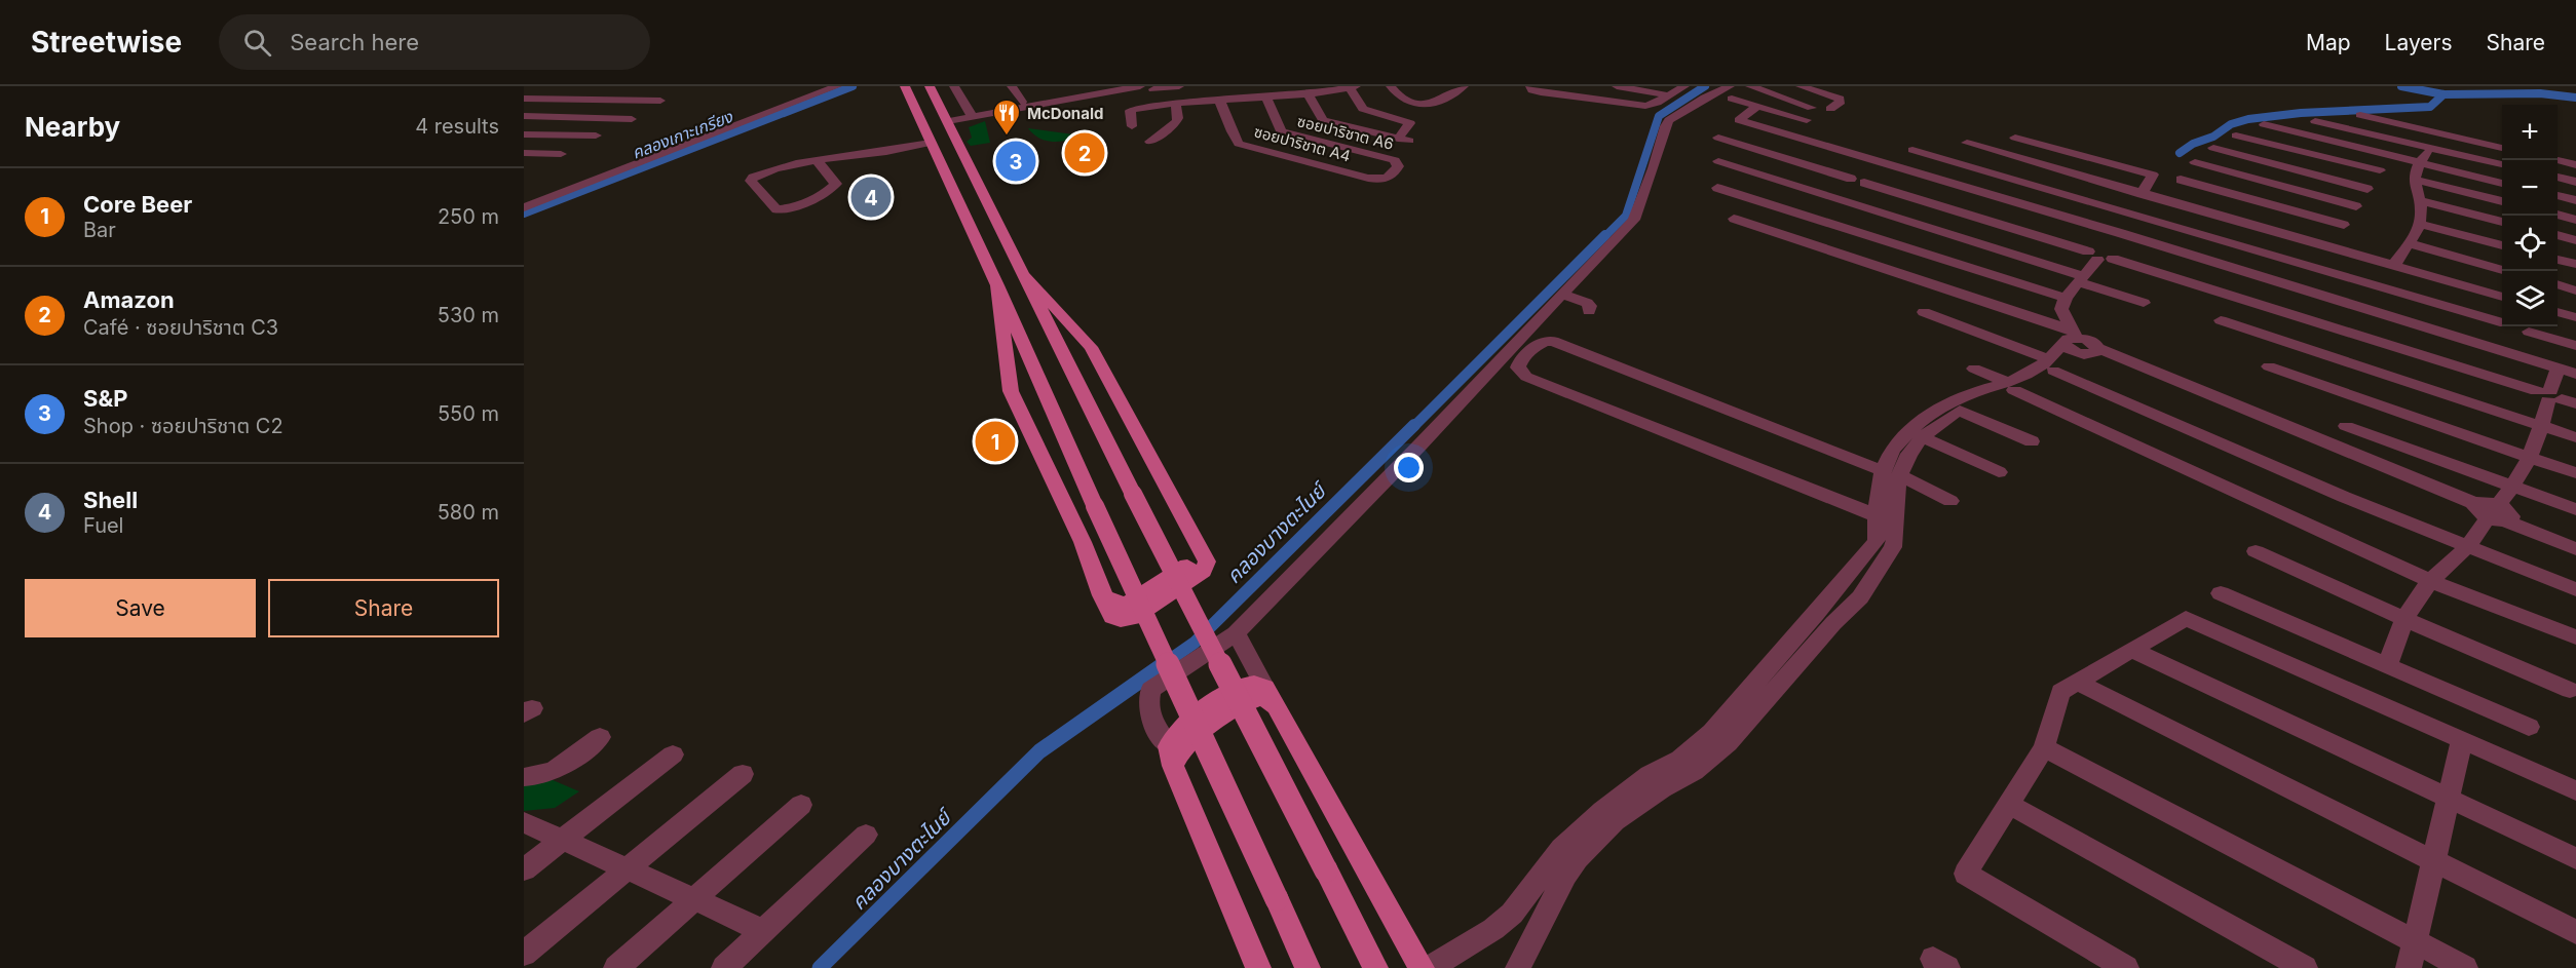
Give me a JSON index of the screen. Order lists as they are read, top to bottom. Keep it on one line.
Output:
{"streets":{"street":["ซอยปาริชาต A6","ซอยปาริชาต A4"]},"crossings":[["ซอยปาริชาต A6","ซอยปาริชาต A4"]],"water":["คลองเกาะเกรียง","คลองบางตะไนย์"],"places":{"restaurant":["McDonald"]},"page":{"header":"Streetwise","search":"Search here","nav":["Map","Layers","Share"],"heading":["Nearby","4 results"],"map_buttons":["+","−"],"pins":["2","3","4","1"],"list":[{"mark":"1","name":"Core Beer","note":"Bar","value":"250 m"},{"mark":"2","name":"Amazon","note":"Café · ซอยปาริชาต C3","value":"530 m"},{"mark":"3","name":"S&P","note":"Shop · ซอยปาริชาต C2","value":"550 m"},{"mark":"4","name":"Shell","note":"Fuel","value":"580 m"}],"buttons":["Save","Share"]}}
